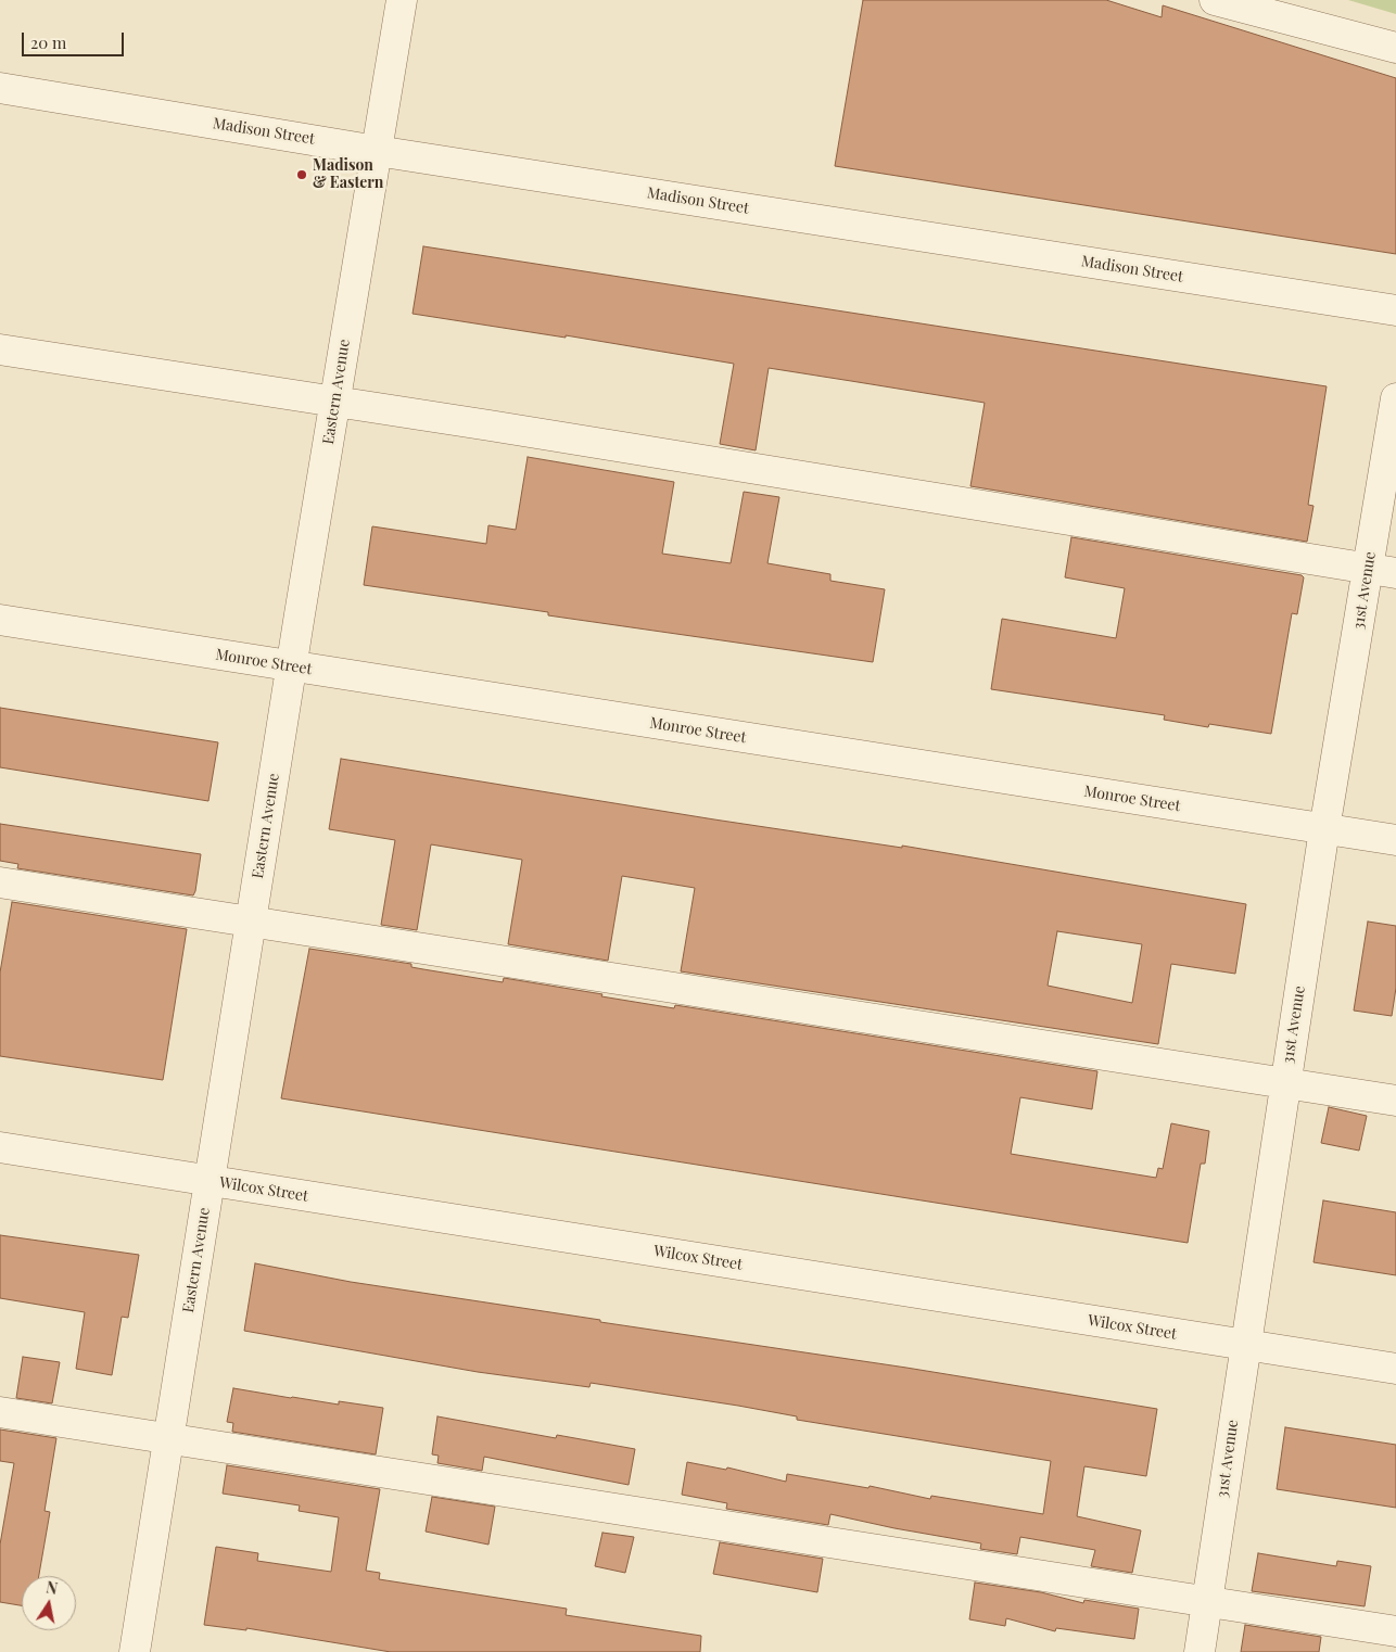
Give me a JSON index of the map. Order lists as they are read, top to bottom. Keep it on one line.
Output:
{"streets":{"street":["Madison Street","Eastern Avenue","31st Avenue","Monroe Street","Wilcox Street"]},"crossings":[["Madison Street","Eastern Avenue"],["Eastern Avenue","Monroe Street"],["Eastern Avenue","Wilcox Street"],["31st Avenue","Monroe Street"],["31st Avenue","Wilcox Street"]],"places":["Madison & Eastern"],"scale_bar":"20 m","north":"top"}
